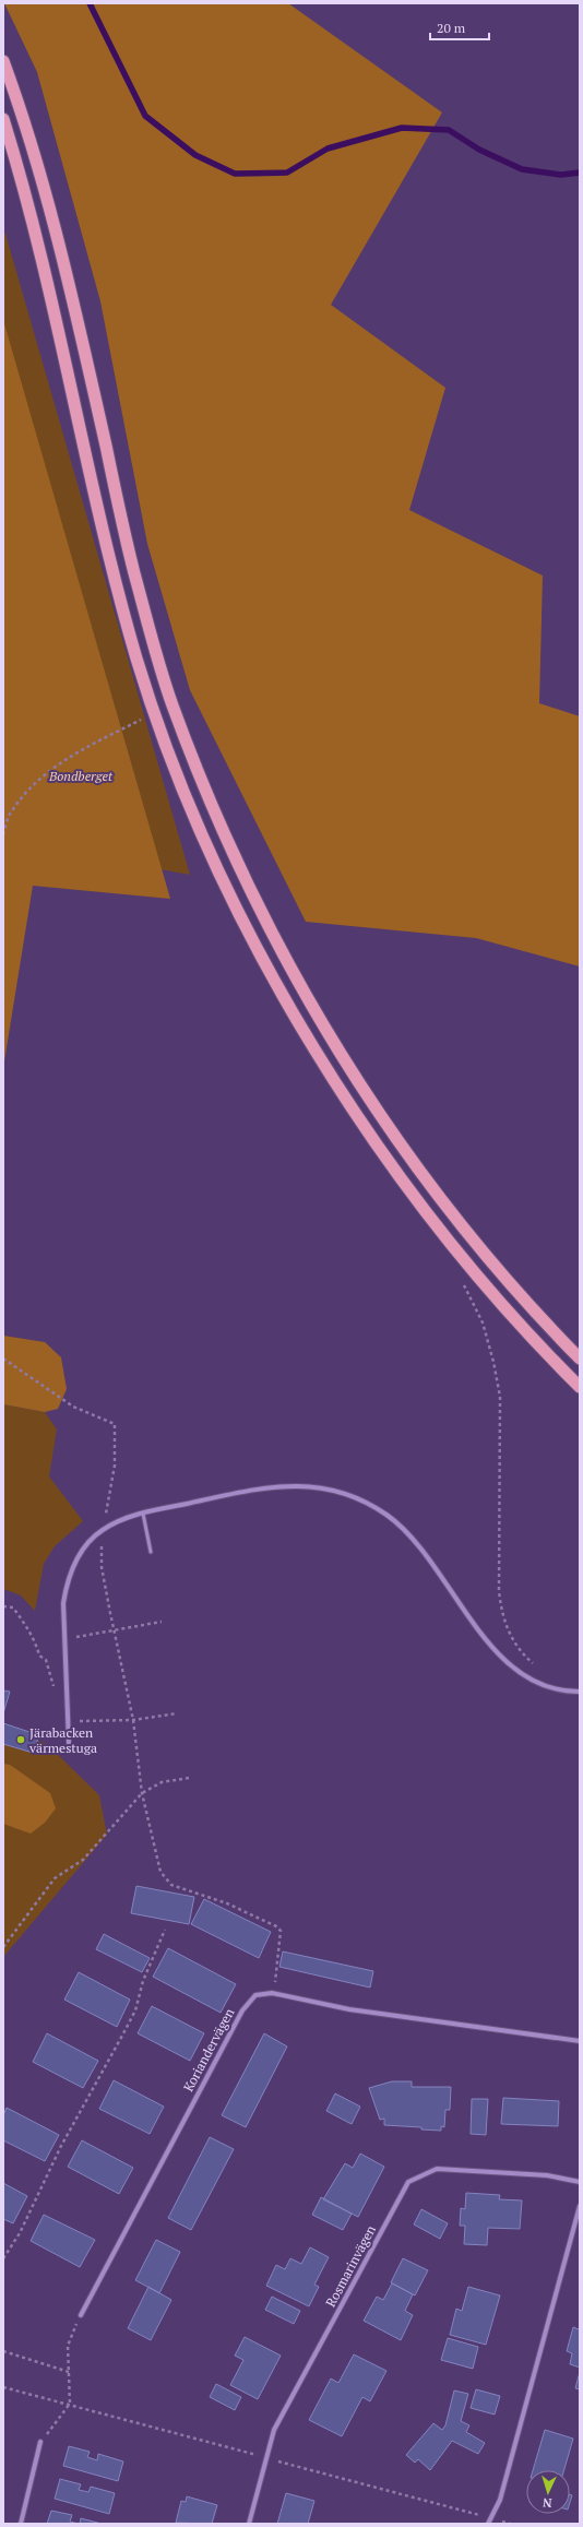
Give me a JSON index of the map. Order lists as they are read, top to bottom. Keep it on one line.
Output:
{"streets":{"street":["Koriandervägen","Rosmarinvägen"]},"parks":["Bondberget"],"places":["Järabacken värmestuga"],"scale_bar":"20 m","north":"bottom"}
